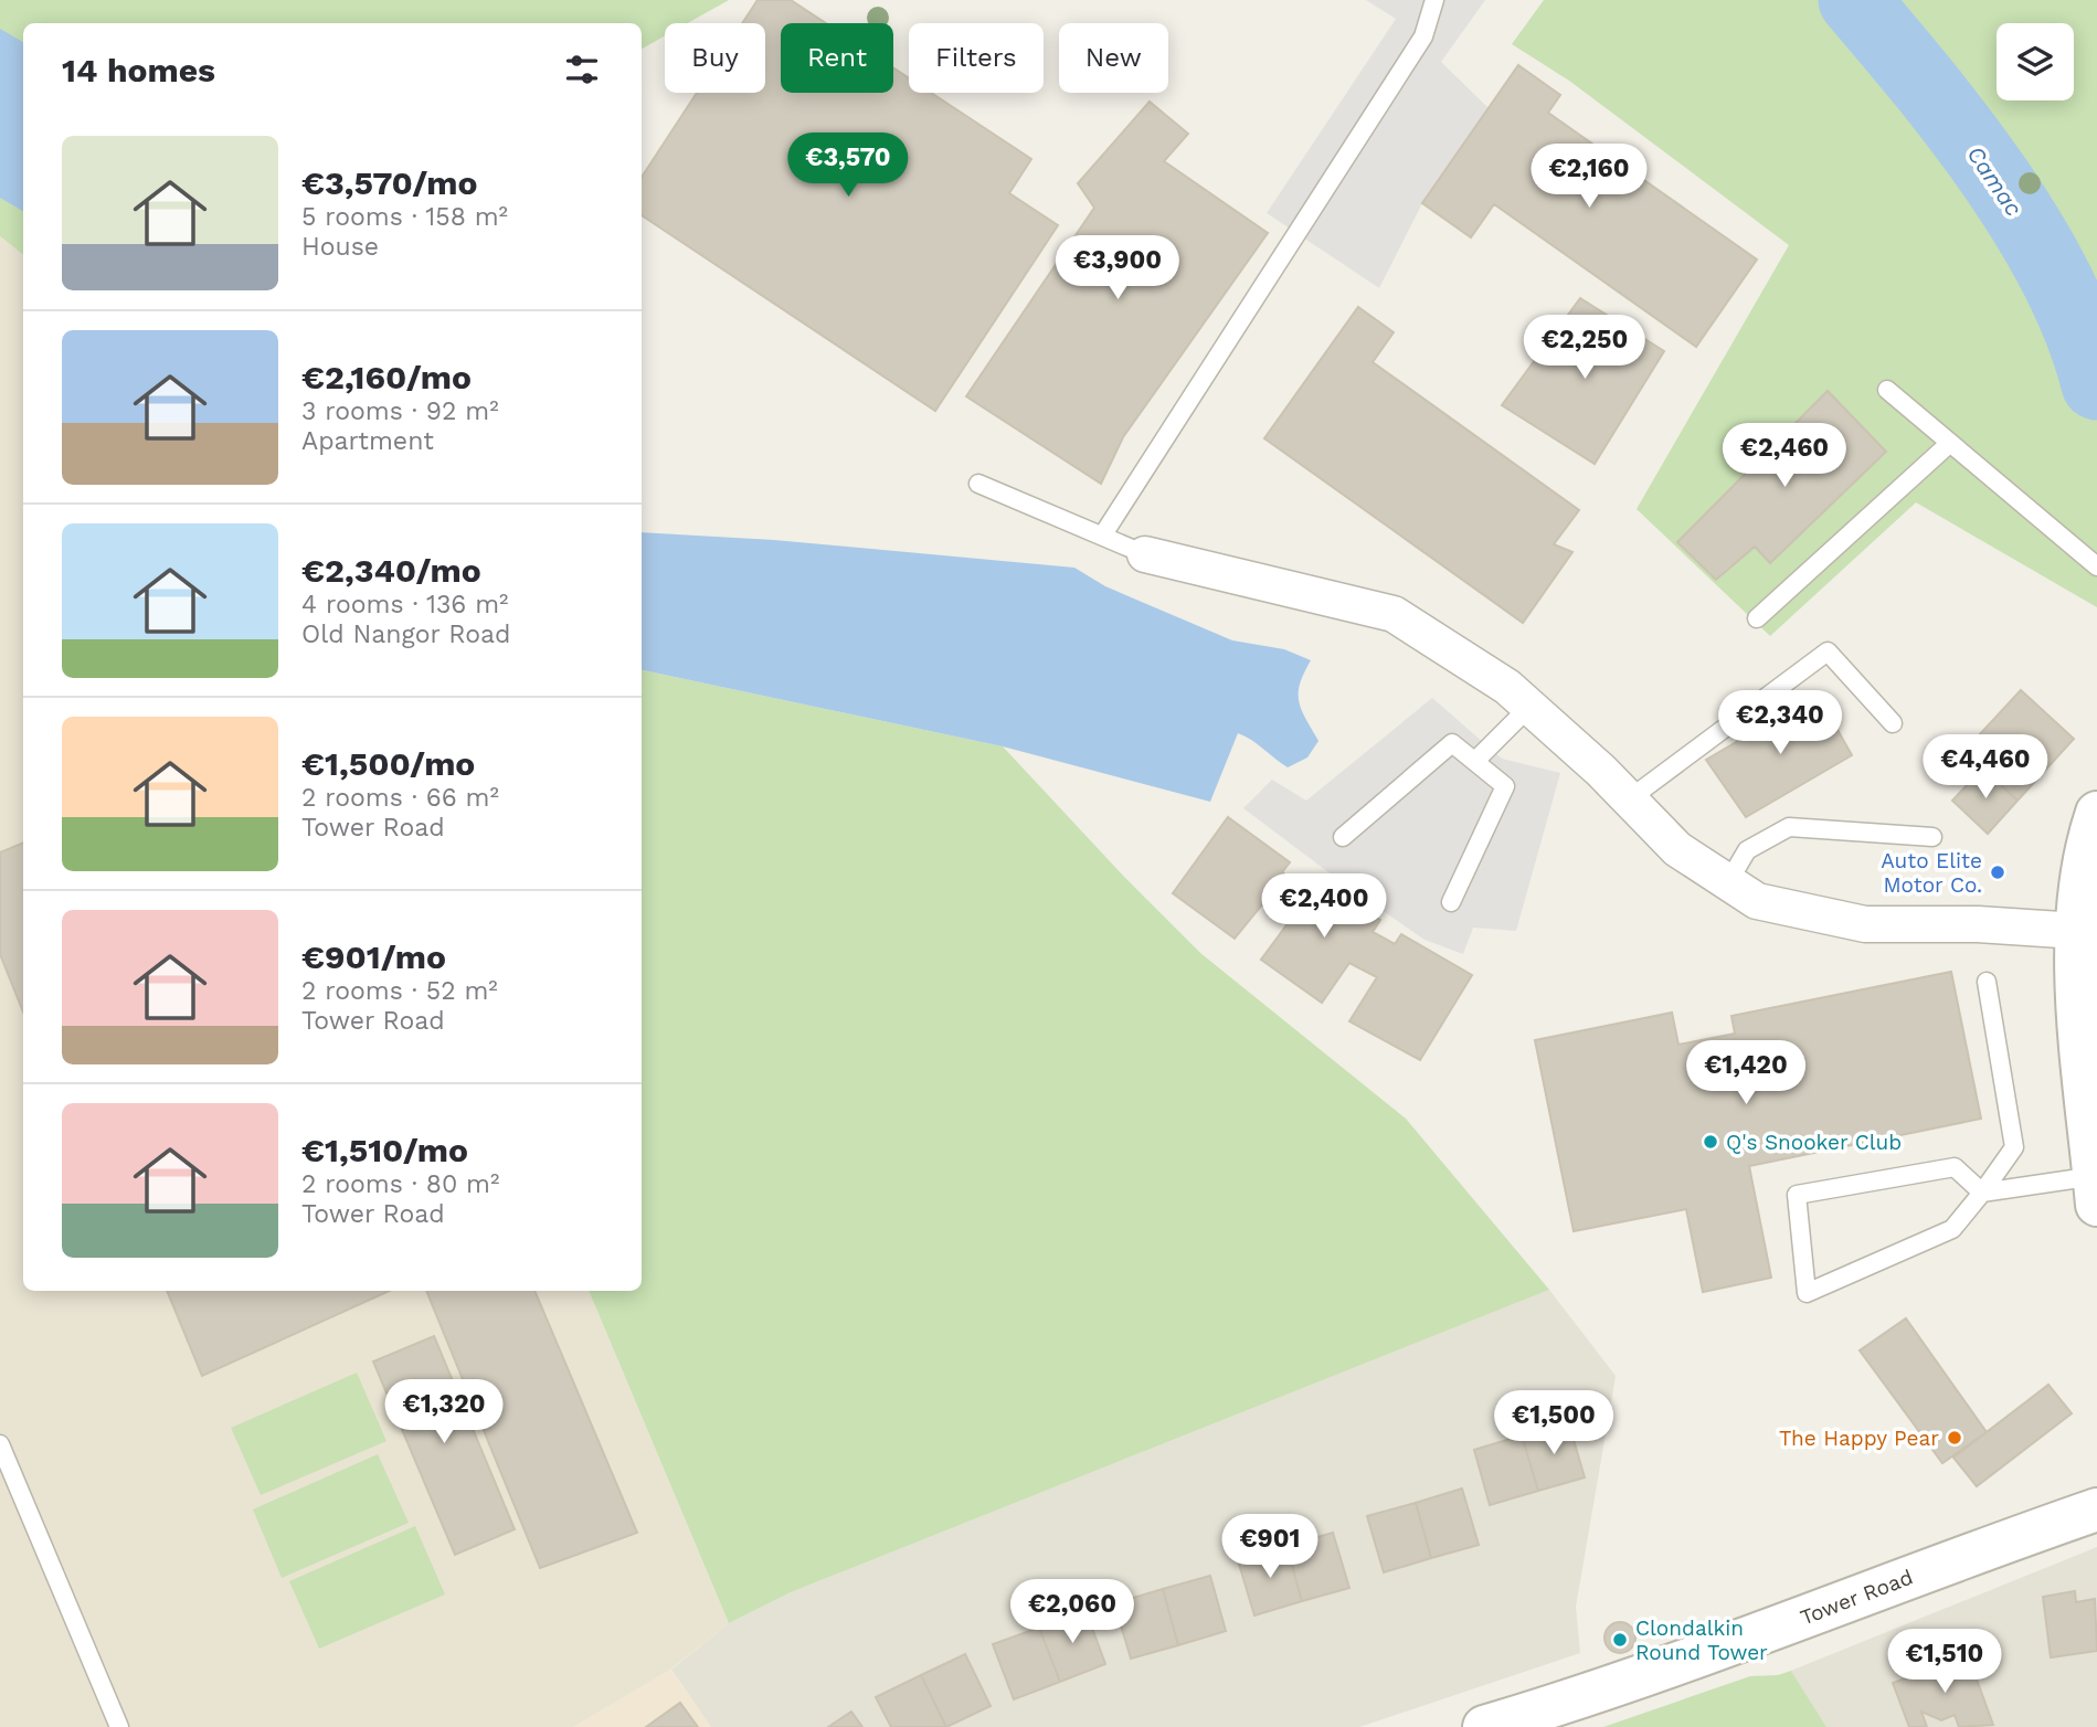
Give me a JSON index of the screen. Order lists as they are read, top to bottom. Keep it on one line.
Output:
{"streets":{"street":["Tower Road"]},"water":["Camac"],"places":["Auto Elite Motor Co.","Q's Snooker Club","The Happy Pear","Clondalkin Round Tower"],"page":{"chip":["Buy","Rent","Filters","New"],"heading":"14 homes","list":[{"name":"€3,570/mo","note":"5 rooms · 158 m² · House"},{"name":"€2,160/mo","note":"3 rooms · 92 m² · Apartment"},{"name":"€2,340/mo","note":"4 rooms · 136 m² · Old Nangor Road"},{"name":"€1,500/mo","note":"2 rooms · 66 m² · Tower Road"},{"name":"€901/mo","note":"2 rooms · 52 m² · Tower Road"},{"name":"€1,510/mo","note":"2 rooms · 80 m² · Tower Road"}],"price":["€3,570","€2,160","€3,900","€2,250","€2,460","€2,340","€4,460","€2,400","€1,420","€1,320","€1,500","€901","€2,060","€1,510"]}}
